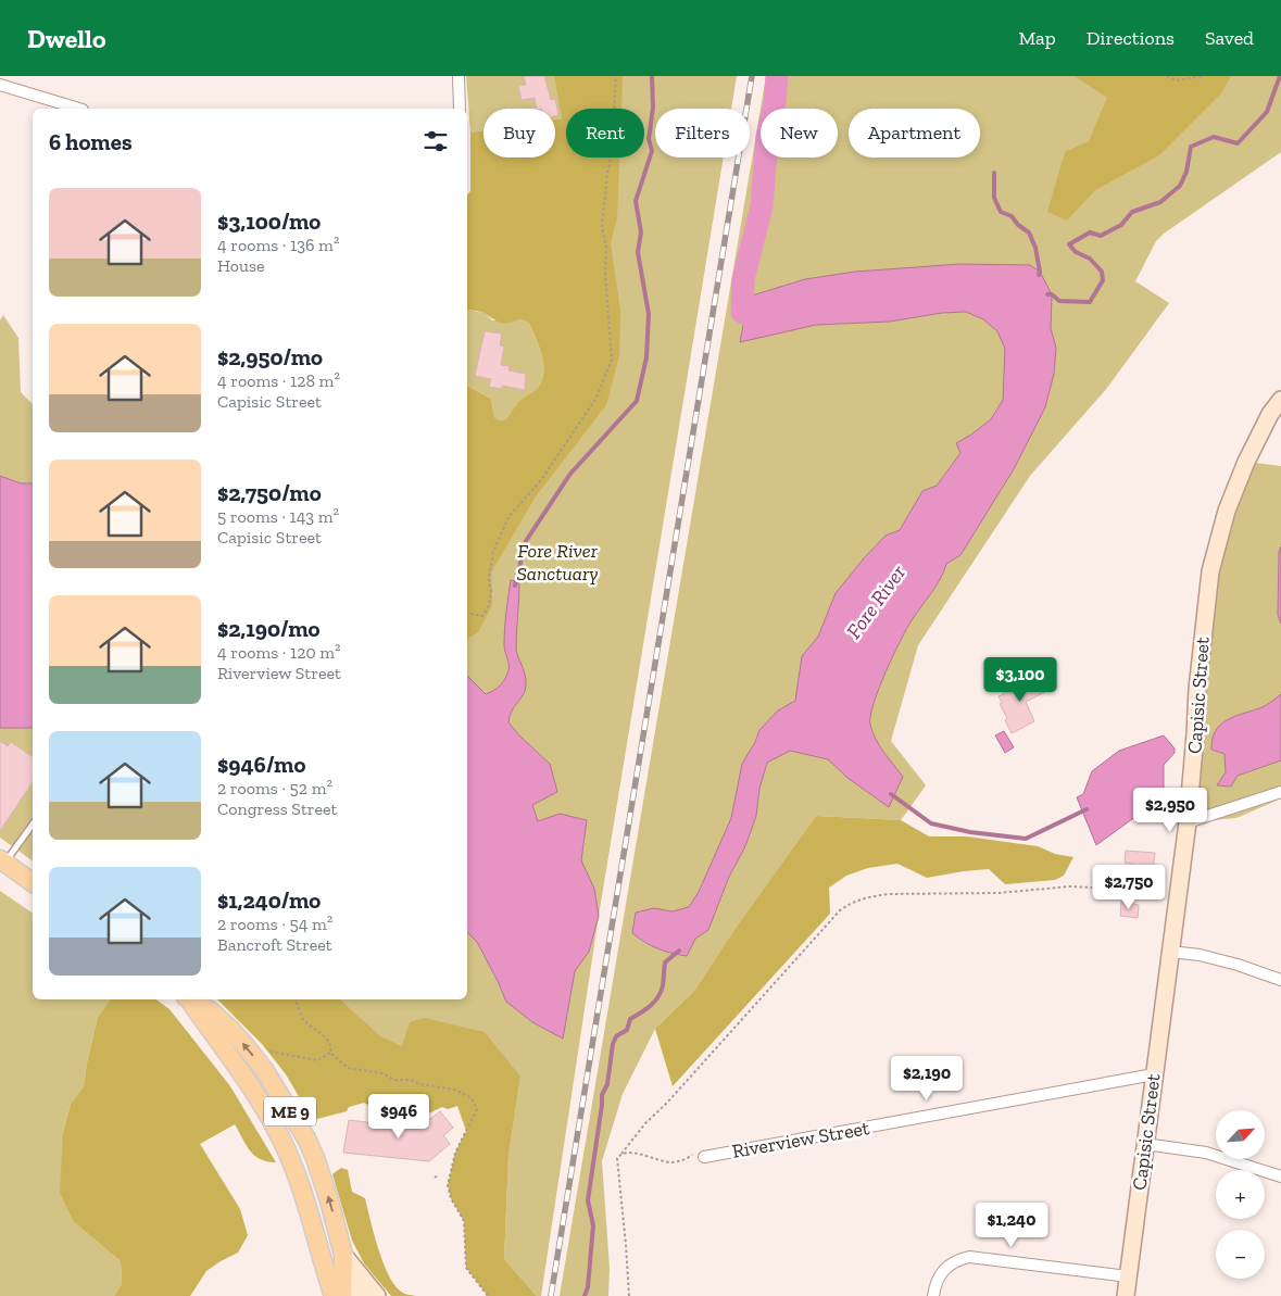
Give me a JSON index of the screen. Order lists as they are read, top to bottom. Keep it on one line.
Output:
{"streets":{"main road":["ME 9"],"street":["Capisic Street","Riverview Street"]},"crossings":[["Capisic Street","Riverview Street"]],"water":["Fore River"],"parks":["Fore River Sanctuary"],"north":"top right","page":{"header":"Dwello","nav":["Map","Directions","Saved"],"chip":["Buy","Rent","Filters","New","Apartment"],"heading":"6 homes","list":[{"name":"$3,100/mo","note":"4 rooms · 136 m² · House"},{"name":"$2,950/mo","note":"4 rooms · 128 m² · Capisic Street"},{"name":"$2,750/mo","note":"5 rooms · 143 m² · Capisic Street"},{"name":"$2,190/mo","note":"4 rooms · 120 m² · Riverview Street"},{"name":"$946/mo","note":"2 rooms · 52 m² · Congress Street"},{"name":"$1,240/mo","note":"2 rooms · 54 m² · Bancroft Street"}],"price":["$3,100","$2,950","$2,750","$2,190","$946","$1,240"],"map_buttons":["+","−"]}}
